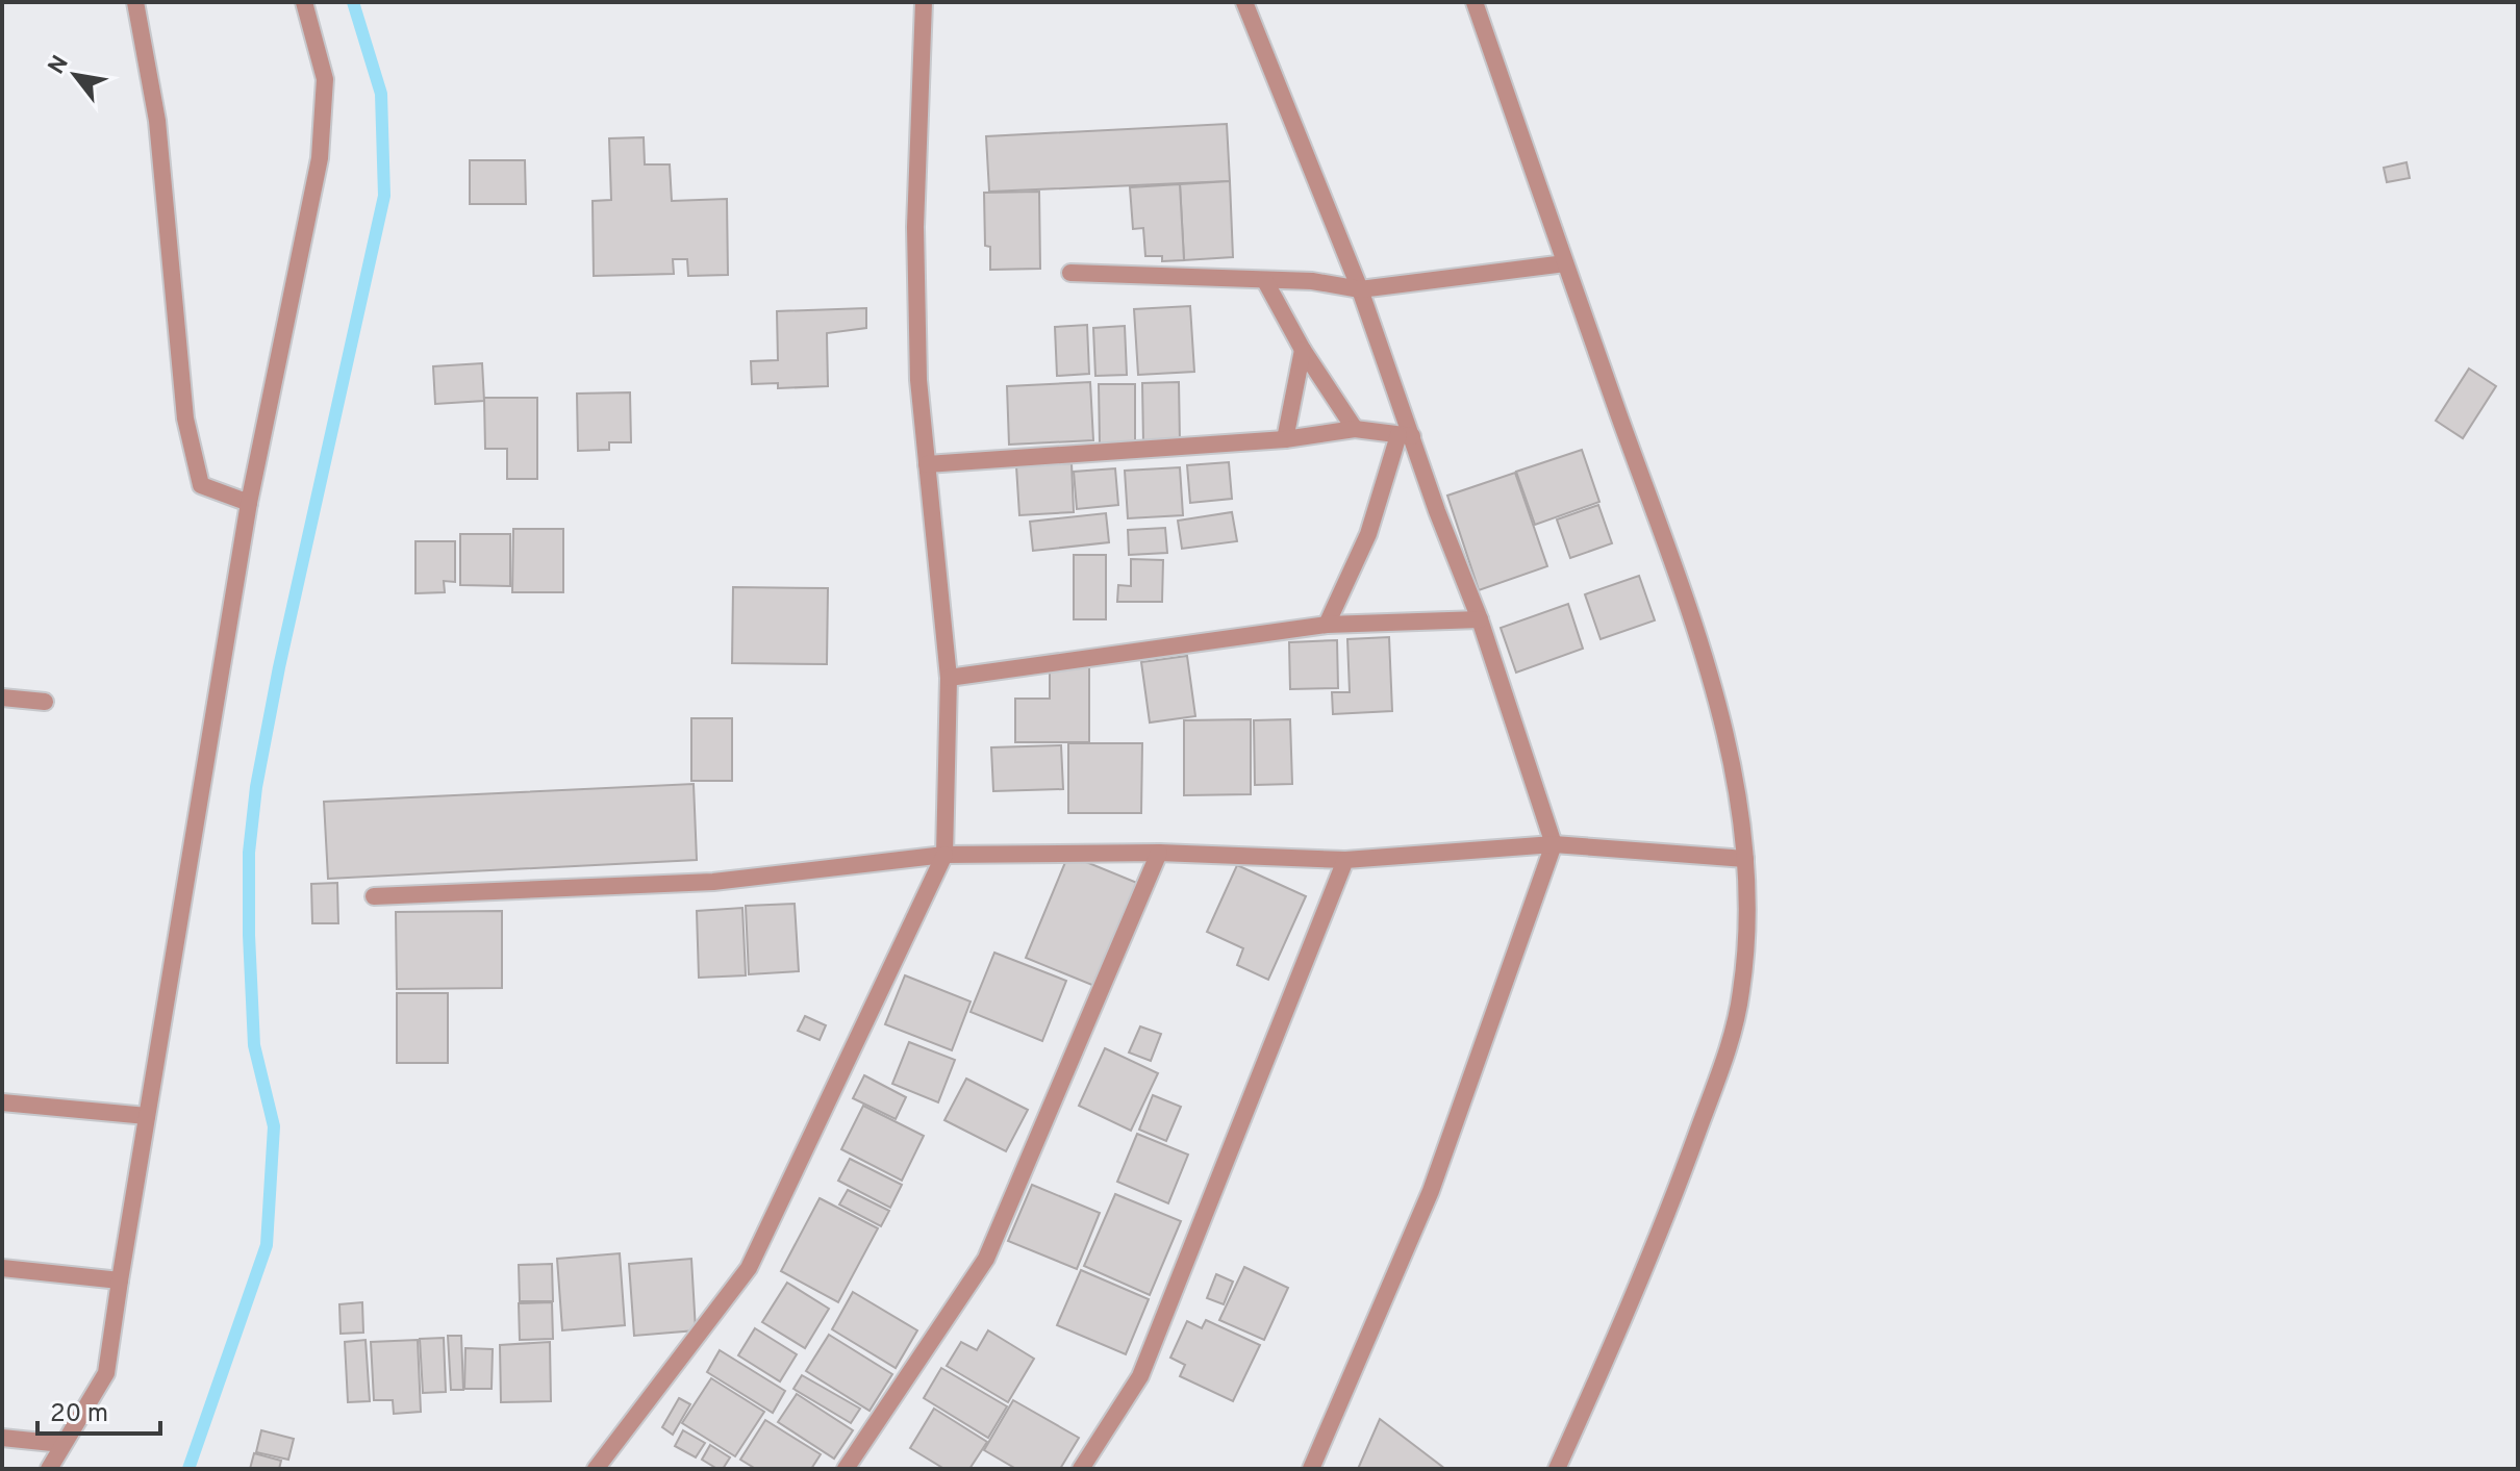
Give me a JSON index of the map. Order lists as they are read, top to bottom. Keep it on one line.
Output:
{"scale_bar":"20 m","north":"top left"}
